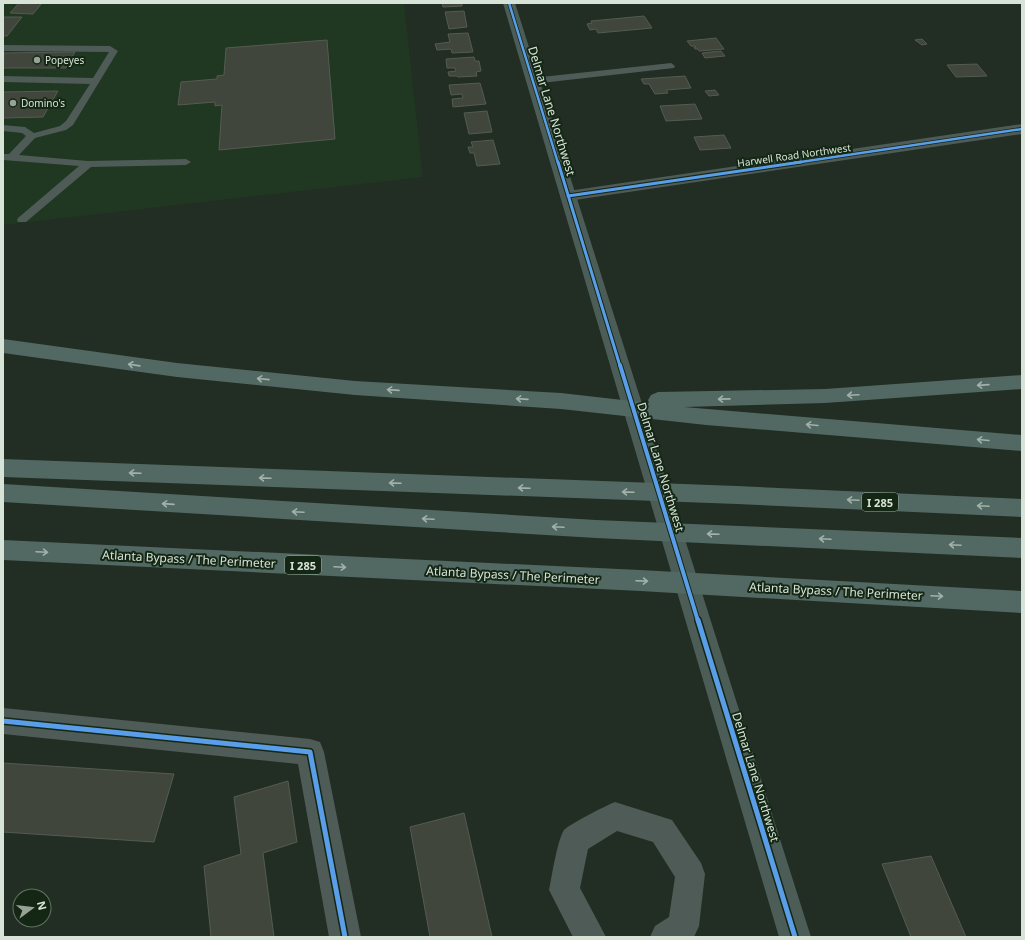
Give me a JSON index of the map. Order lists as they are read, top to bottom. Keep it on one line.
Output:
{"streets":{"highway":["I 285","Atlanta Bypass / The Perimeter"],"street":["Delmar Lane Northwest","Harwell Road Northwest"]},"crossings":[["Delmar Lane Northwest","Harwell Road Northwest"]],"places":["Popeyes","Domino's"],"north":"right"}
